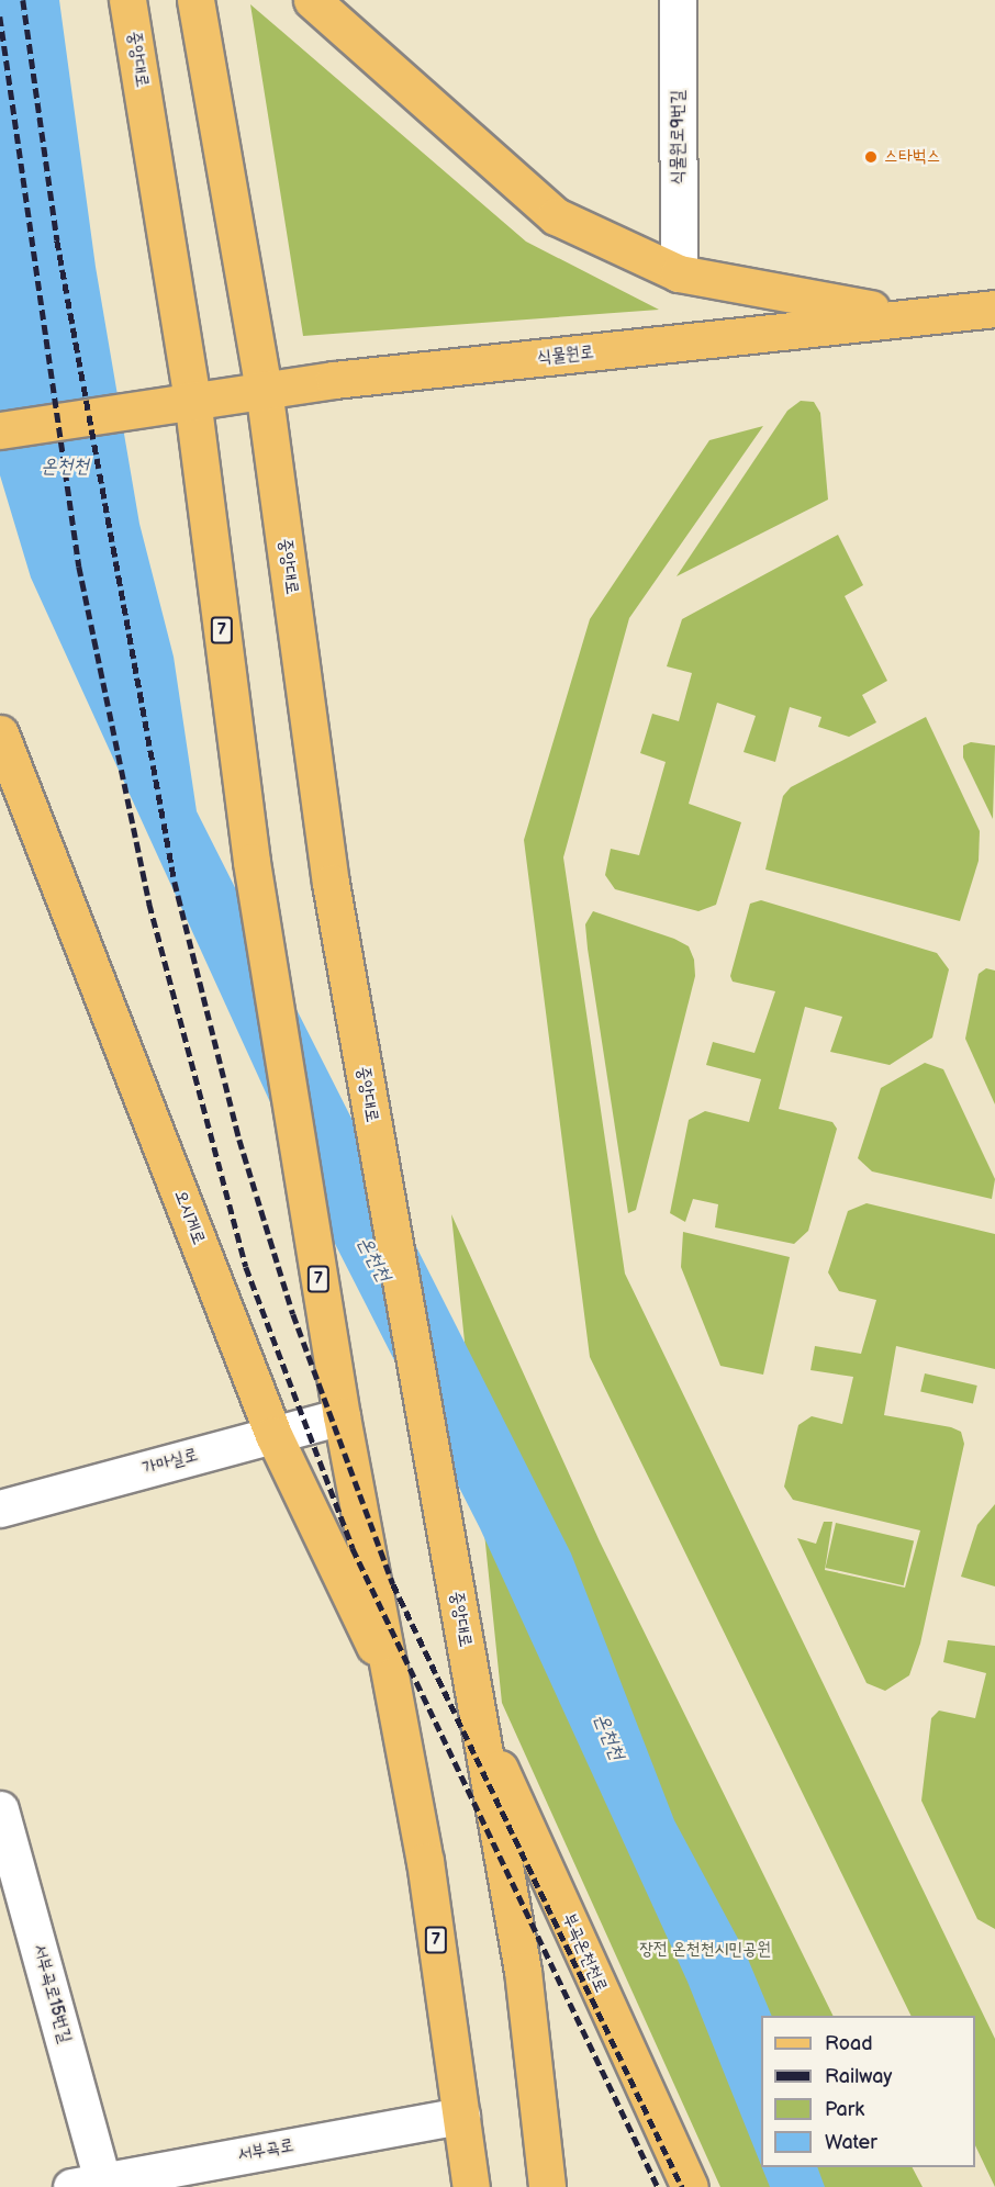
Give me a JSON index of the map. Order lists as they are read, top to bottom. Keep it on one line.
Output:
{"streets":{"main road":["중앙대로","식물원로","7","오시게로","부곡온천천로"],"street":["식물원로9번길","가마실로","서부곡로15번길","서부곡로"]},"crossings":[["중앙대로","식물원로"],["중앙대로","오시게로"],["중앙대로","가마실로"],["중앙대로","부곡온천천로"],["중앙대로","서부곡로"],["오시게로","가마실로"],["서부곡로15번길","서부곡로"]],"water":["온천천"],"parks":["장전 온천천시민공원"],"places":["스타벅스"],"legend":["Road","Railway","Park","Water"]}
